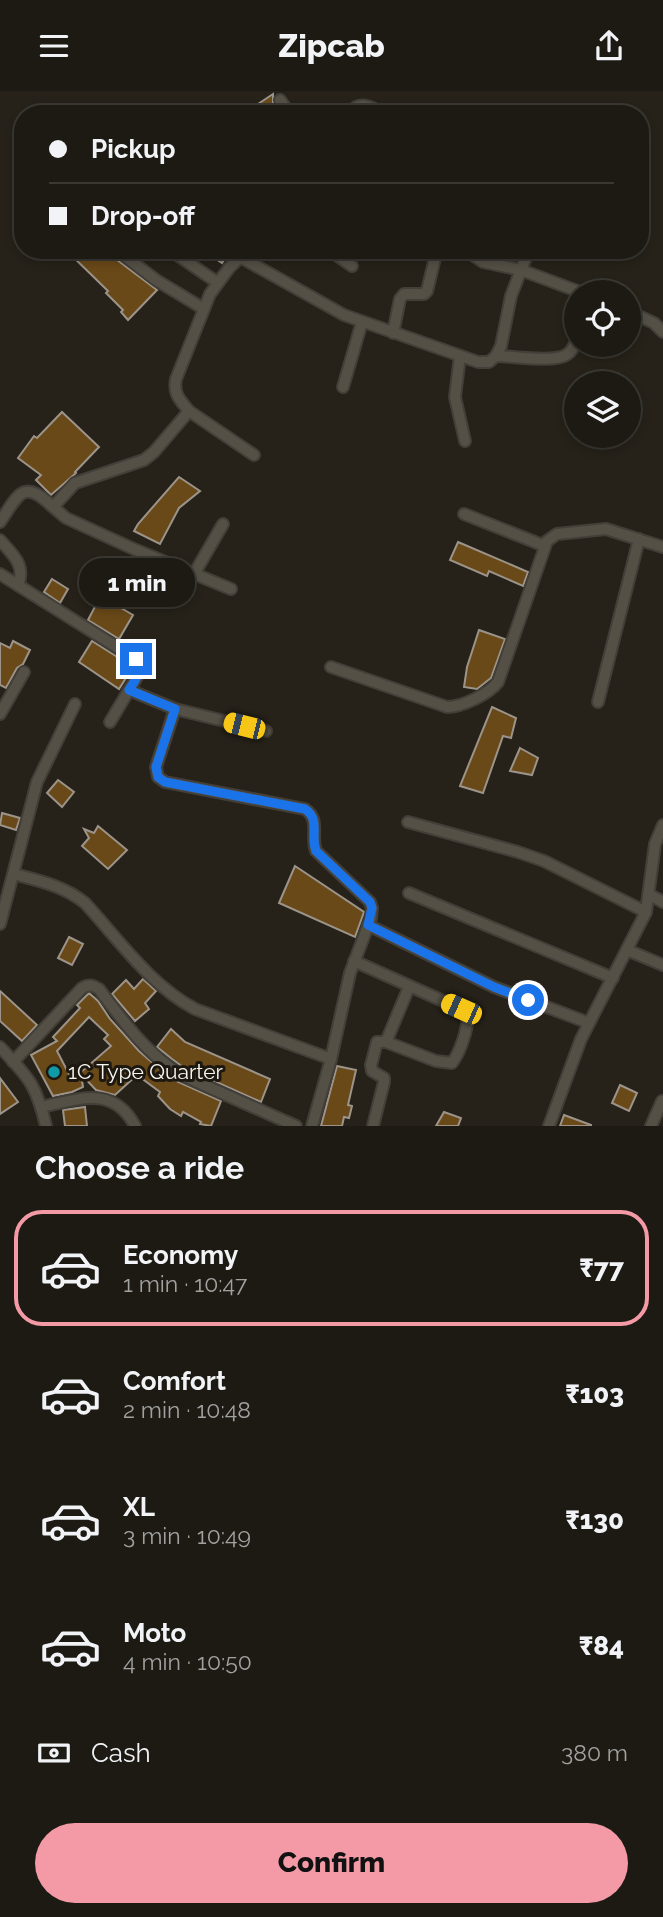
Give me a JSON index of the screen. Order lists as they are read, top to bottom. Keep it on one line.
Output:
{"places":["1C Type Quarter"],"page":{"header":"Zipcab","banner":["Pickup","Drop-off"],"bubble":"1 min","heading":"Choose a ride","list":[{"name":"Economy","note":"1 min · 10:47","value":"₹77"},{"name":"Comfort","note":"2 min · 10:48","value":"₹103"},{"name":"XL","note":"3 min · 10:49","value":"₹130"},{"name":"Moto","note":"4 min · 10:50","value":"₹84"}],"pay":["Cash","380 m"],"buttons":"Confirm"}}
